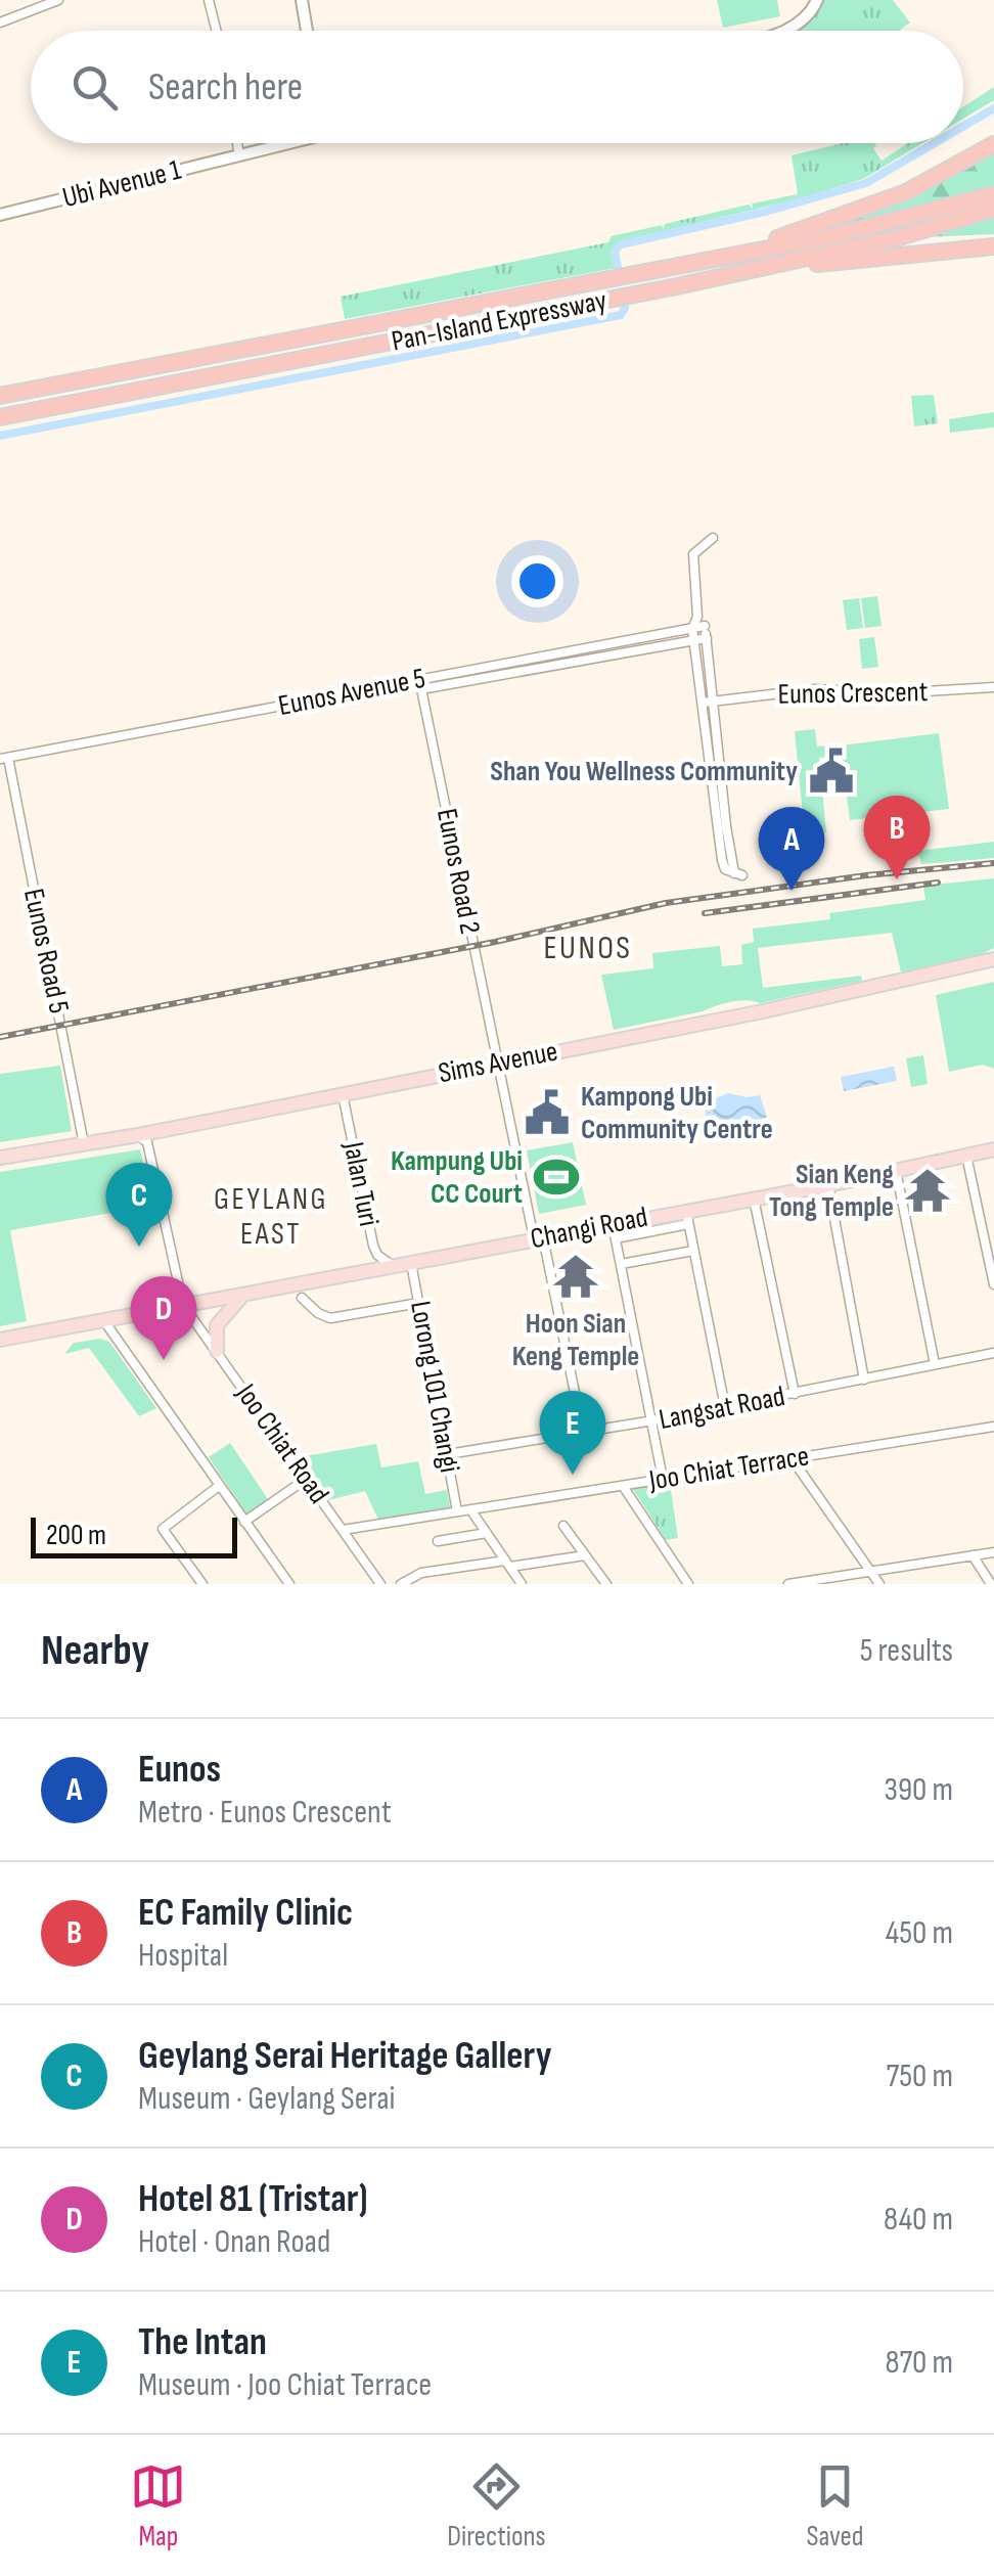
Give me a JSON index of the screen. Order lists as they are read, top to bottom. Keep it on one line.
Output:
{"streets":{"highway":["Pan-Island Expressway"],"main road":["Sims Avenue","Changi Road"],"street":["Ubi Avenue 1","Eunos Avenue 5","Eunos Crescent","Eunos Road 2","Eunos Road 5","Jalan Turi","Lorong 101 Changi","Langsat Road","Joo Chiat Road","Joo Chiat Terrace"]},"crossings":[["Eunos Avenue 5","Eunos Road 2"],["Eunos Avenue 5","Eunos Road 5"],["Eunos Road 2","Sims Avenue"],["Eunos Road 2","Changi Road"],["Eunos Road 2","Langsat Road"],["Eunos Road 5","Sims Avenue"],["Sims Avenue","Jalan Turi"],["Jalan Turi","Changi Road"],["Changi Road","Lorong 101 Changi"],["Changi Road","Joo Chiat Road"],["Lorong 101 Changi","Langsat Road"],["Lorong 101 Changi","Joo Chiat Terrace"],["Joo Chiat Road","Joo Chiat Terrace"]],"districts":["EUNOS","GEYLANG EAST"],"places":{"public building":["Shan You Wellness Community","Kampong Ubi Community Centre"],"sports":["Kampung Ubi CC Court"],"temple":["Sian Keng Tong Temple","Hoon Sian Keng Temple"]},"scale_bar":"200 m","page":{"search":"Search here","pins":["B","A","C","D","E"],"scale":"200 m","heading":["Nearby","5 results"],"list":[{"mark":"A","name":"Eunos","note":"Metro · Eunos Crescent","value":"390 m"},{"mark":"B","name":"EC Family Clinic","note":"Hospital","value":"450 m"},{"mark":"C","name":"Geylang Serai Heritage Gallery","note":"Museum · Geylang Serai","value":"750 m"},{"mark":"D","name":"Hotel 81 (Tristar)","note":"Hotel · Onan Road","value":"840 m"},{"mark":"E","name":"The Intan","note":"Museum · Joo Chiat Terrace","value":"870 m"}],"nav":["Map","Directions","Saved"]}}
